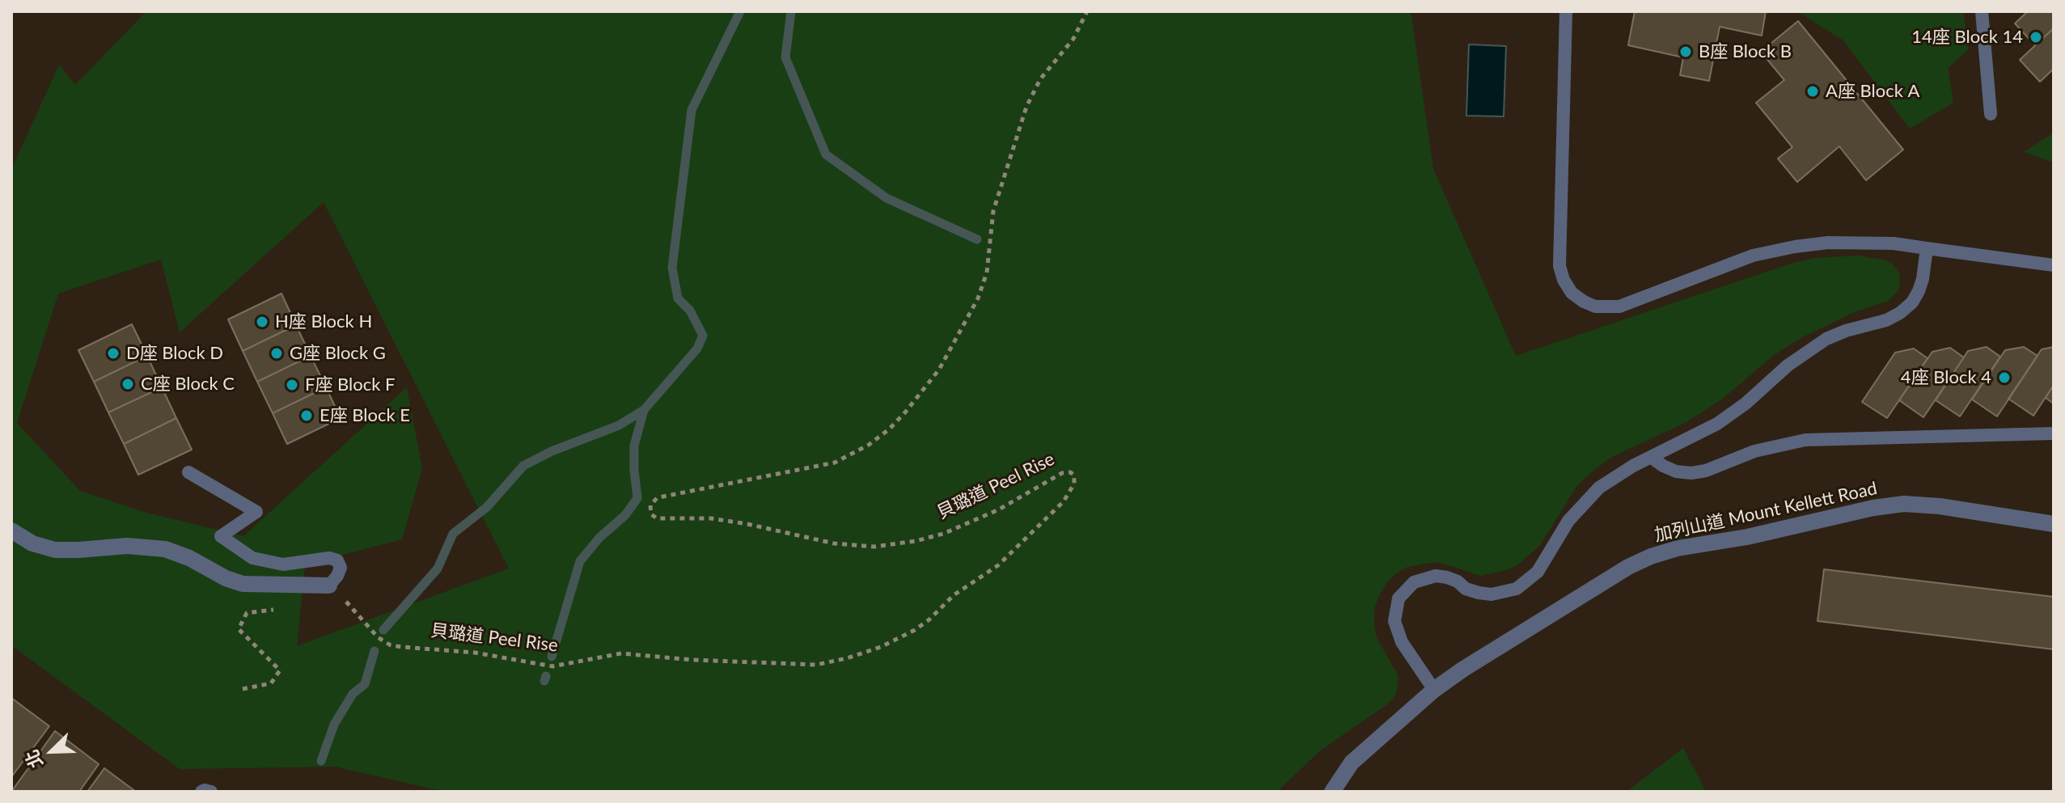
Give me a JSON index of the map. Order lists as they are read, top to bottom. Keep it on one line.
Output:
{"streets":{"street":["加列山道 Mount Kellett Road"],"path":["貝璐道 Peel Rise"]},"places":["14座 Block 14","B座 Block B","A座 Block A","H座 Block H","D座 Block D","G座 Block G","4座 Block 4","C座 Block C","F座 Block F","E座 Block E"],"north":"bottom left"}
